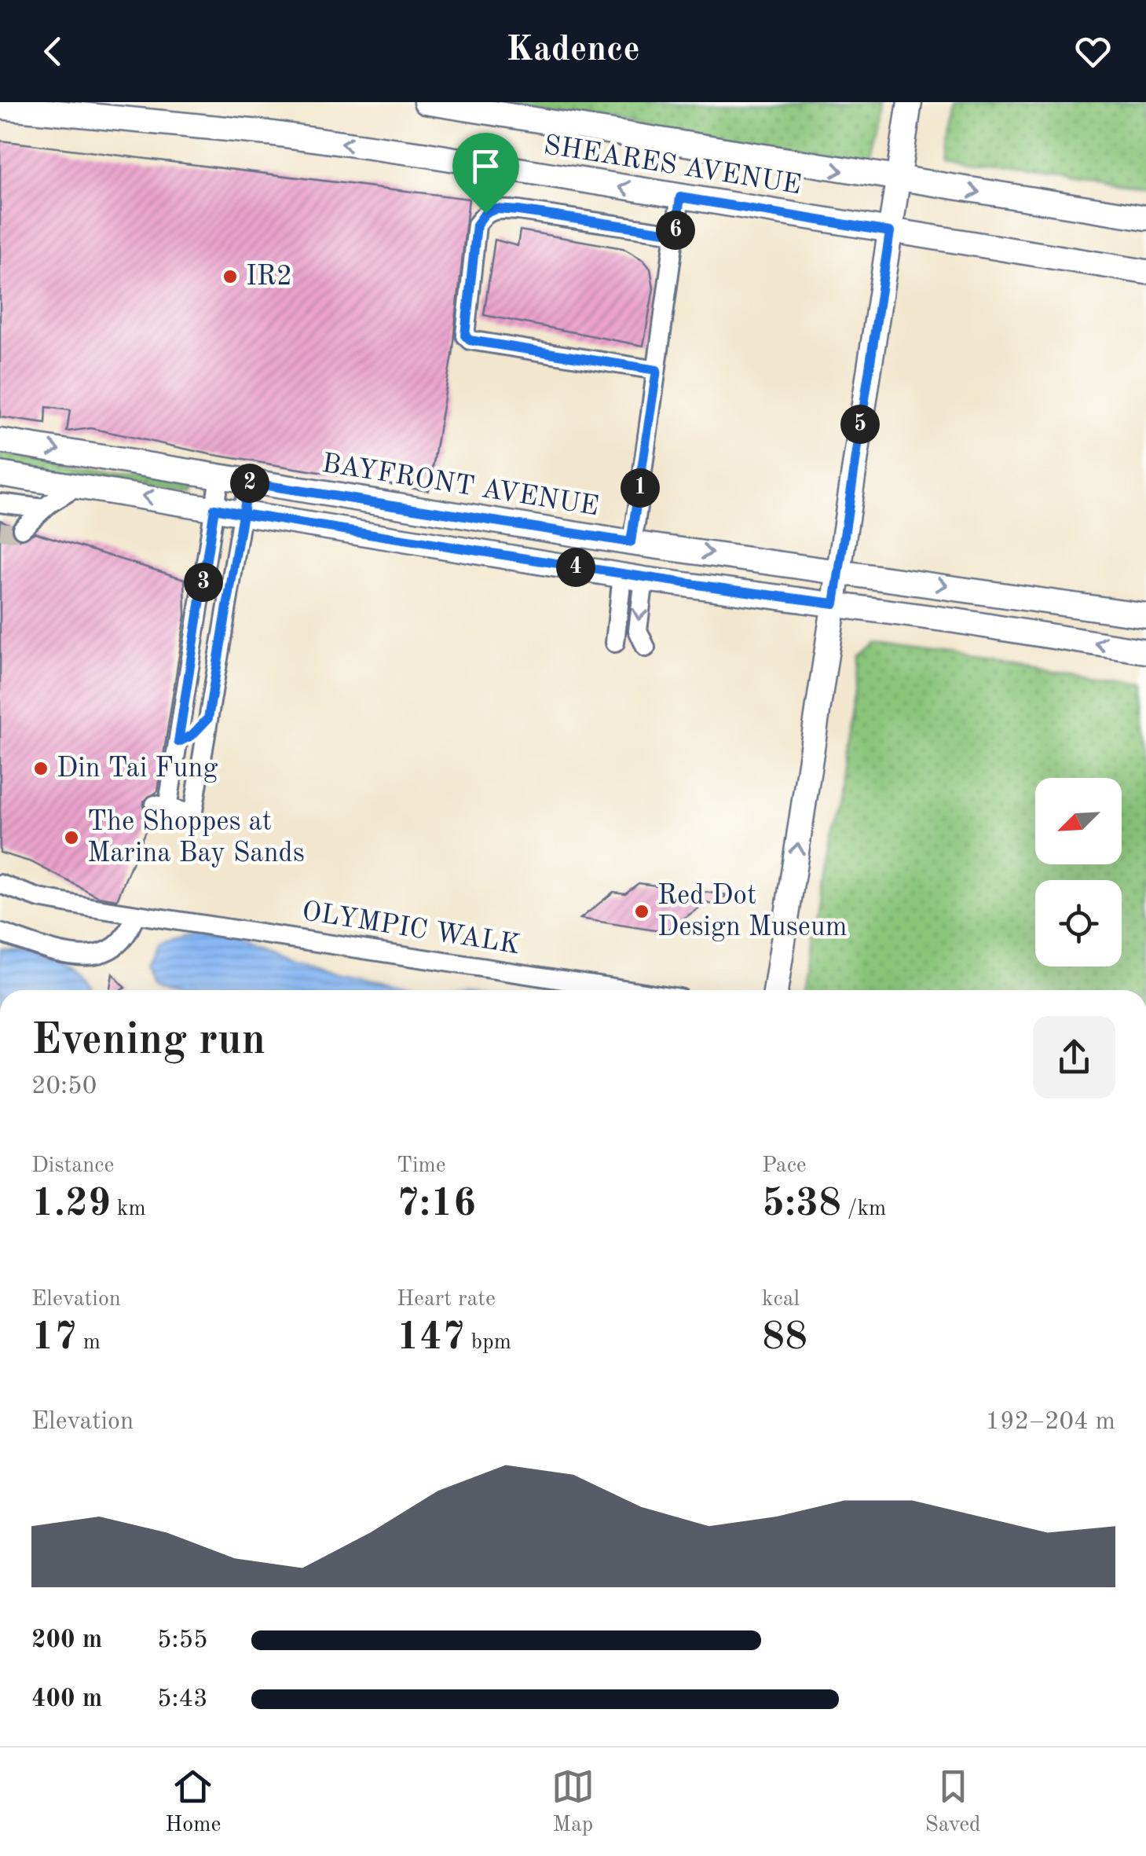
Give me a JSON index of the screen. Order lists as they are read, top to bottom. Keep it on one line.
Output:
{"streets":{"main road":["SHEARES AVENUE","BAYFRONT AVENUE"],"street":["OLYMPIC WALK"]},"places":["IR2","Din Tai Fung","The Shoppes at Marina Bay Sands","Red Dot Design Museum"],"north":"bottom left","page":{"header":"Kadence","pins":["6","5","2","1","4","3"],"heading":["Evening run","20:50"],"stats":[["Distance","1.29 km"],["Time","7:16"],["Pace","5:38 /km"],["Elevation","17 m"],["Heart rate","147 bpm"],["kcal","88"]],"chart":["Elevation","192–204 m"],"list":[{"name":"200 m","note":"5:55"},{"name":"400 m","note":"5:43"}],"tabs":["Home","Map","Saved"]}}
